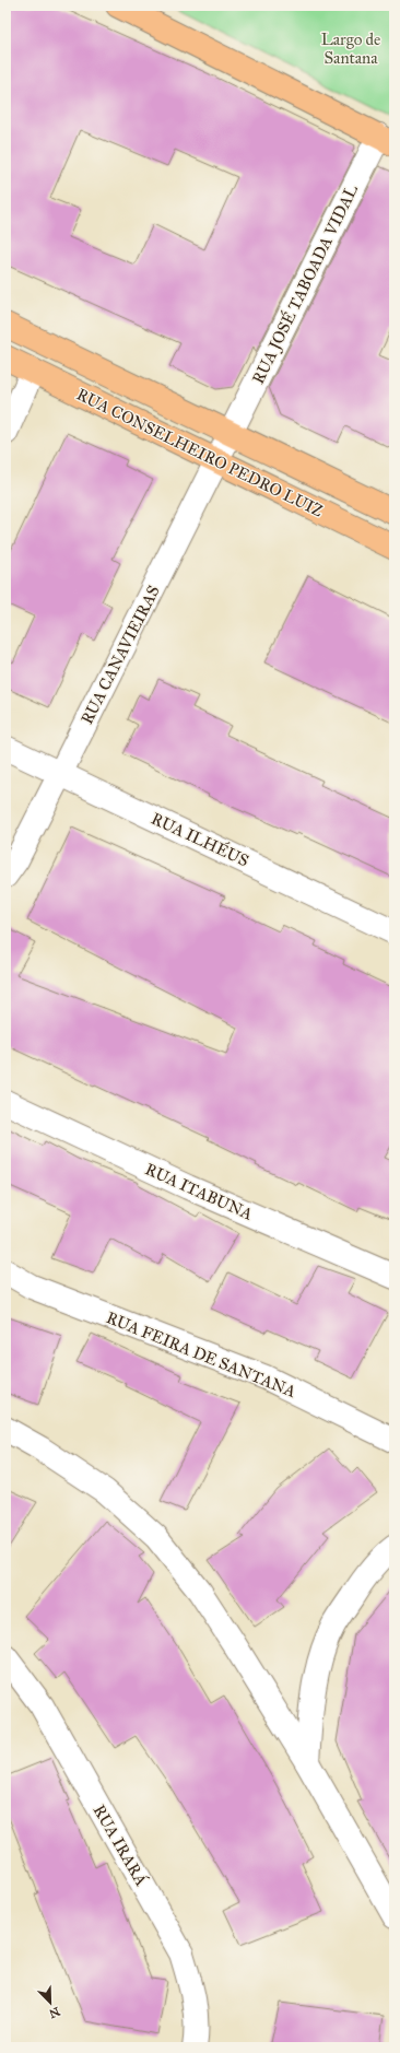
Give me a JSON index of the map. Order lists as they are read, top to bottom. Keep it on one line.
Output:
{"streets":{"main road":["RUA CONSELHEIRO PEDRO LUIZ"],"street":["RUA JOSÉ TABOADA VIDAL","RUA CANAVIEIRAS","RUA ILHÉUS","RUA ITABUNA","RUA FEIRA DE SANTANA","RUA IRARÁ"]},"crossings":[["RUA JOSÉ TABOADA VIDAL","RUA CONSELHEIRO PEDRO LUIZ"],["RUA JOSÉ TABOADA VIDAL","RUA CANAVIEIRAS"],["RUA CONSELHEIRO PEDRO LUIZ","RUA CANAVIEIRAS"],["RUA CANAVIEIRAS","RUA ILHÉUS"]],"parks":["Largo de Santana"],"north":"bottom right"}
